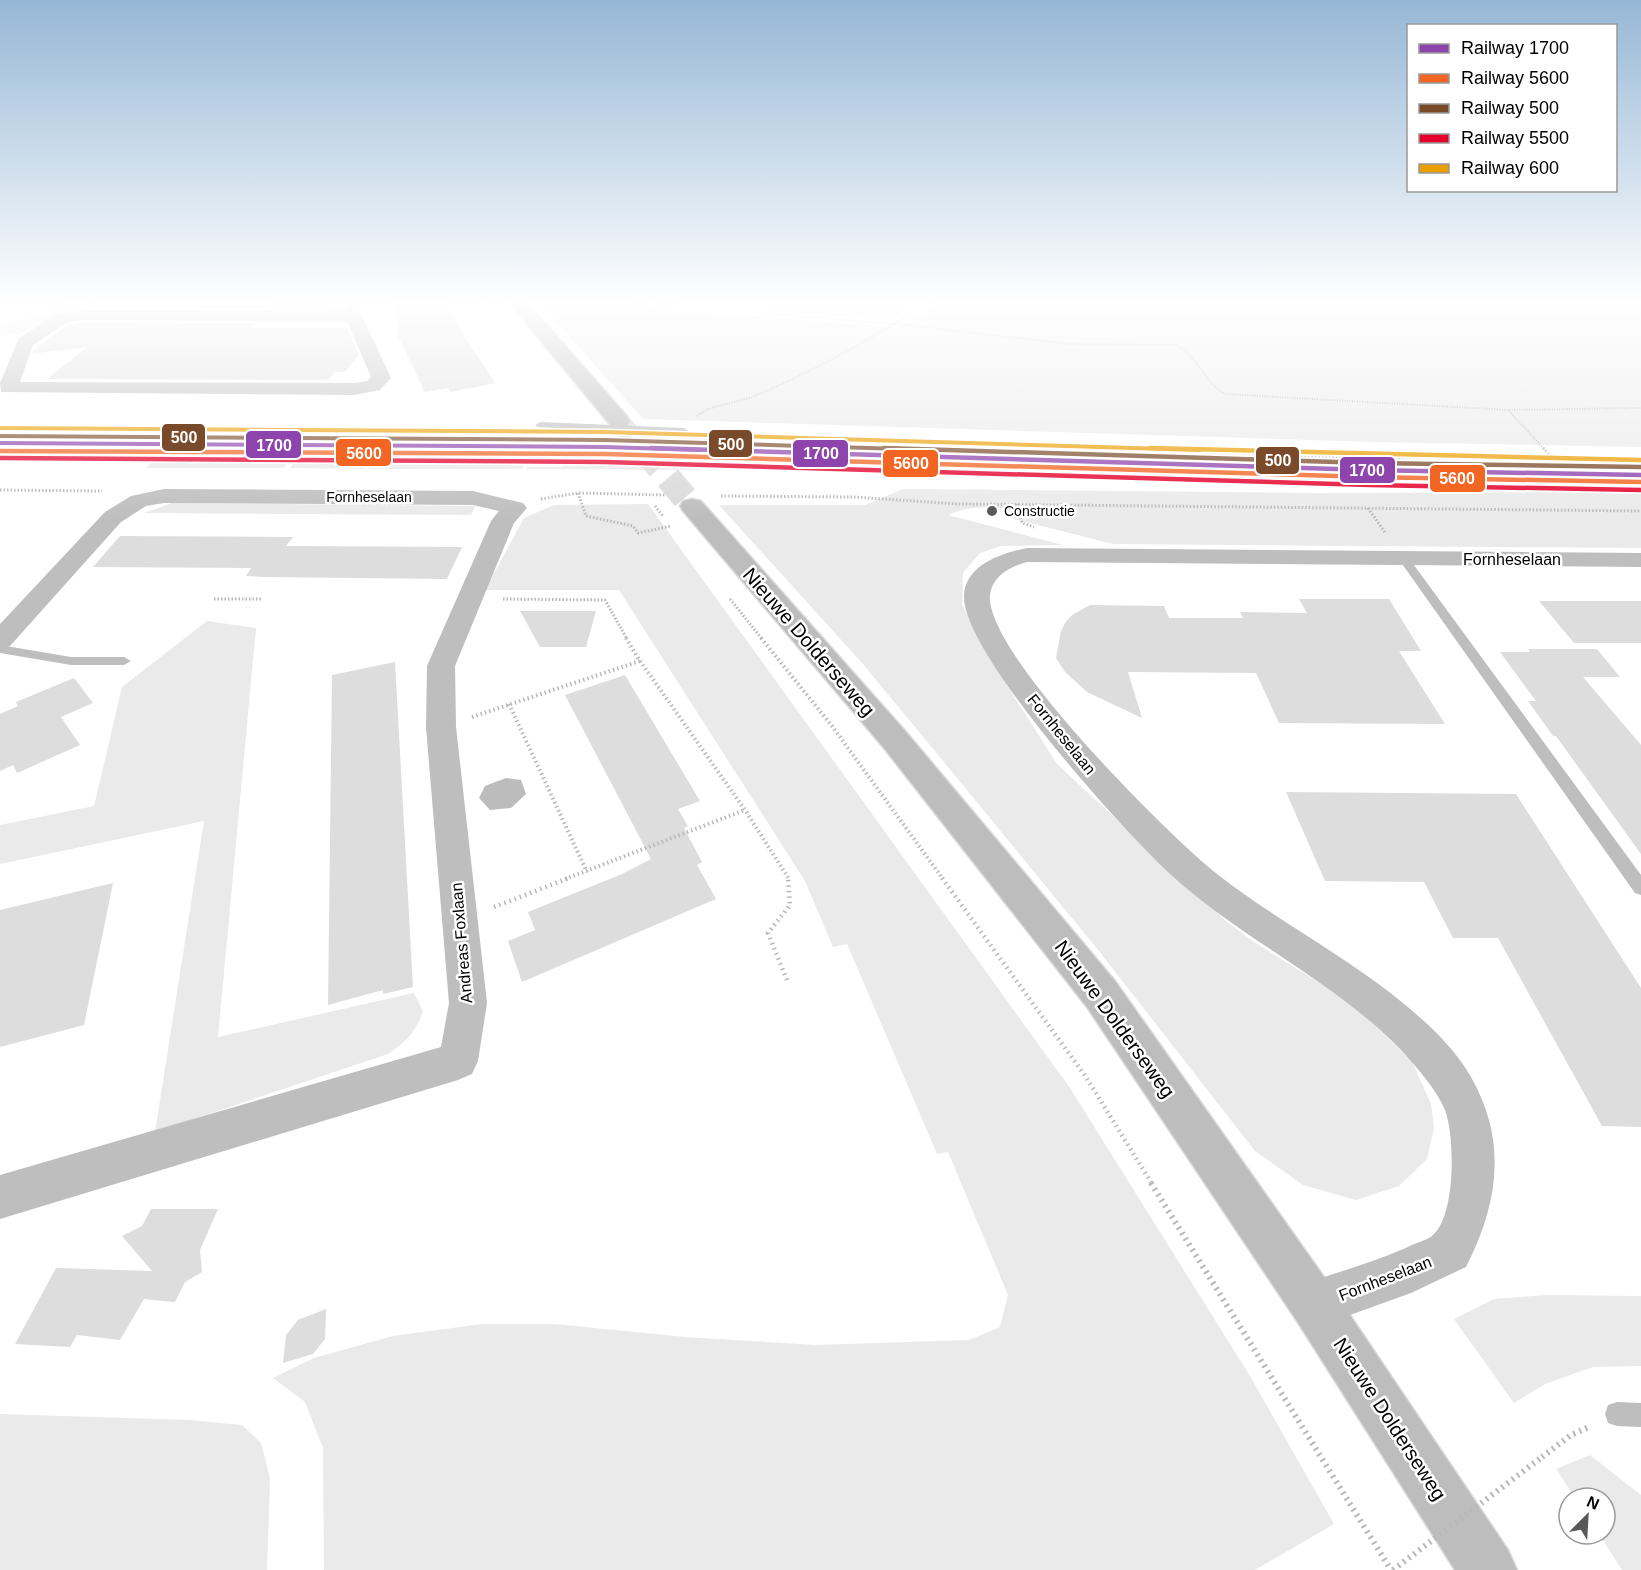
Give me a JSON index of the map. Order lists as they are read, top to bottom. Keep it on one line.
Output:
{"streets":{"main road":["Nieuwe Dolderseweg"],"street":["Fornheselaan","Andreas Foxlaan"]},"crossings":[["Fornheselaan","Nieuwe Dolderseweg"],["Fornheselaan","Andreas Foxlaan"]],"places":["Constructie"],"lines":["rail line 600","rail line 500","rail line 1700","rail line 5600","rail line 5500"],"legend":["Railway 1700","Railway 5600","Railway 500","Railway 5500","Railway 600"],"north":"top right"}
